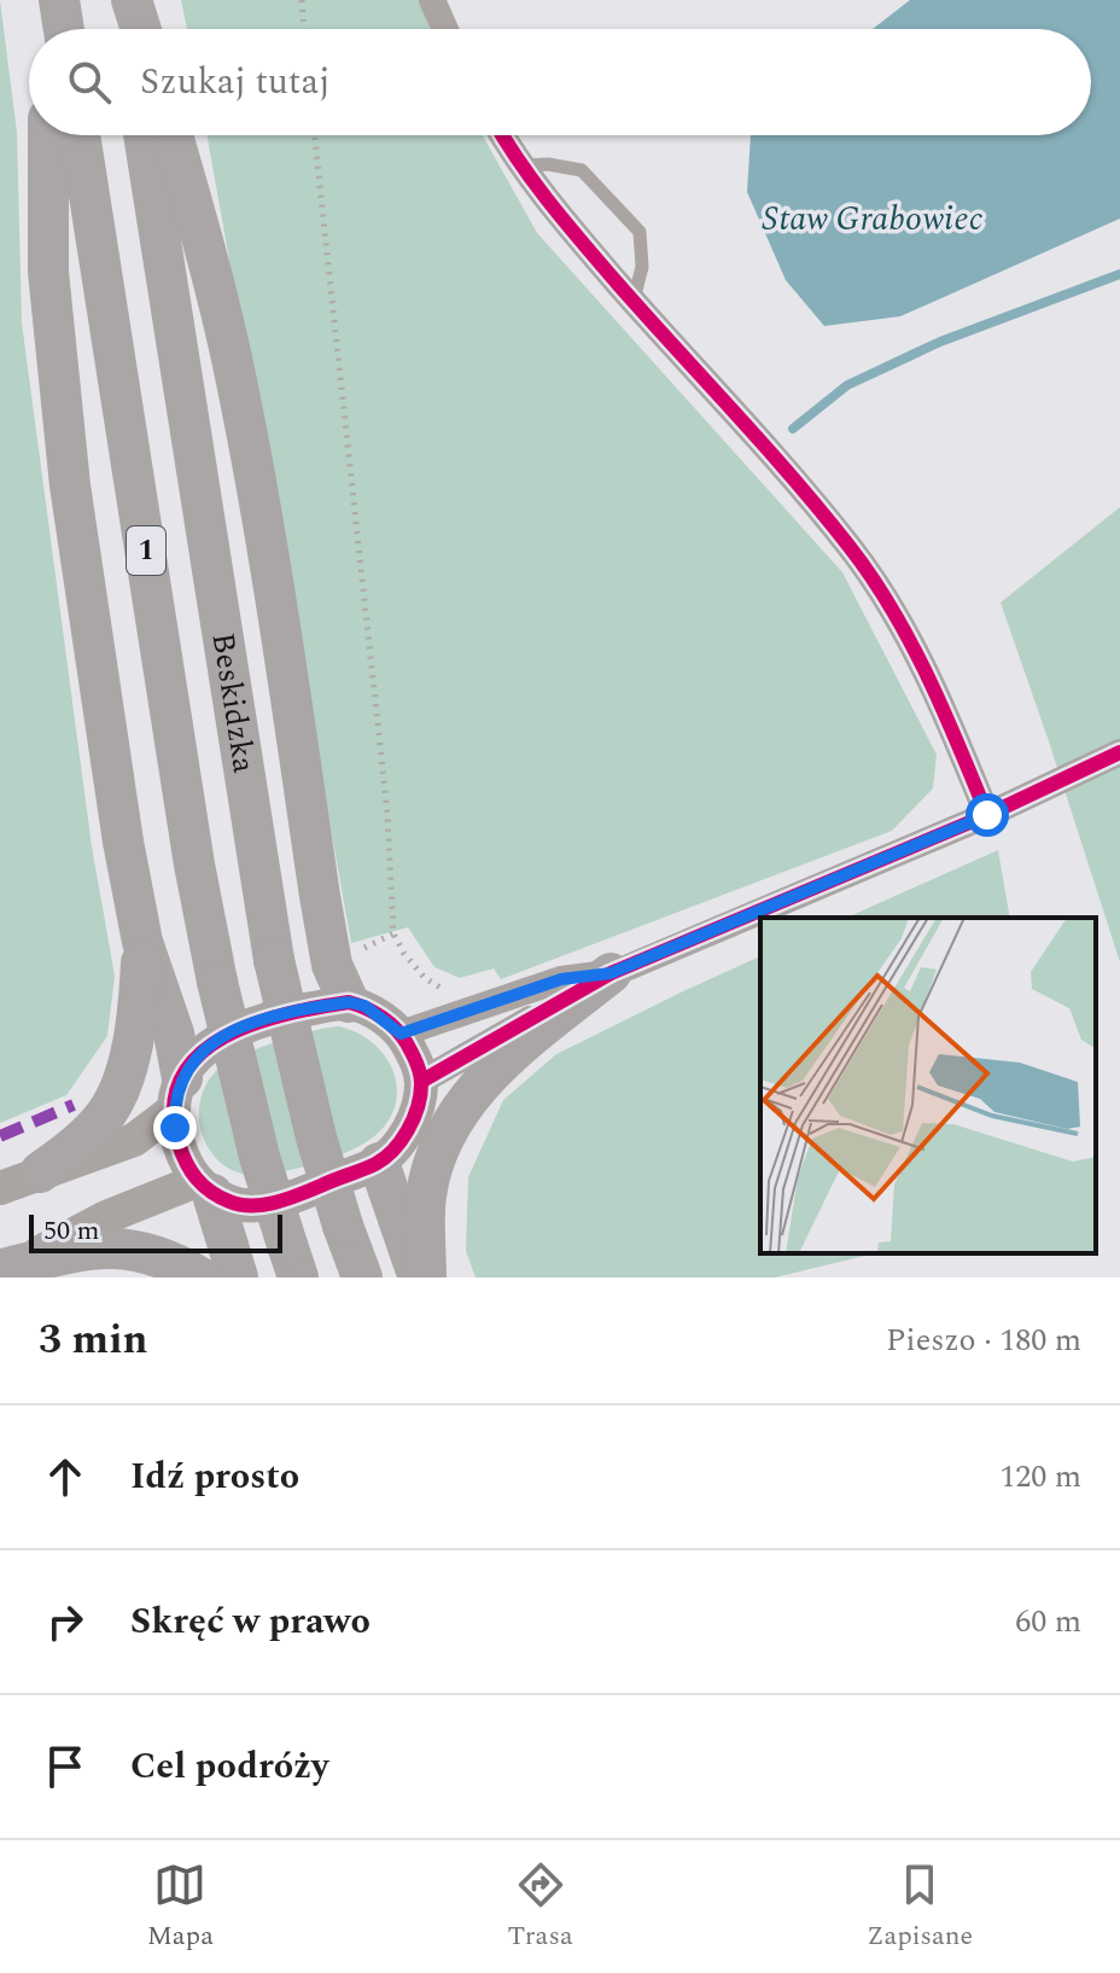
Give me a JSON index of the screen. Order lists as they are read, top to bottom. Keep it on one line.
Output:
{"streets":{"main road":["1","Beskidzka"]},"water":["Staw Grabowiec"],"scale_bar":"50 m","page":{"search":"Szukaj tutaj","scale":"50 m","heading":["3 min","Pieszo · 180 m"],"list":[["Idź prosto","120 m"],["Skręć w prawo","60 m"],"Cel podróży"],"nav":["Mapa","Trasa","Zapisane"]}}
